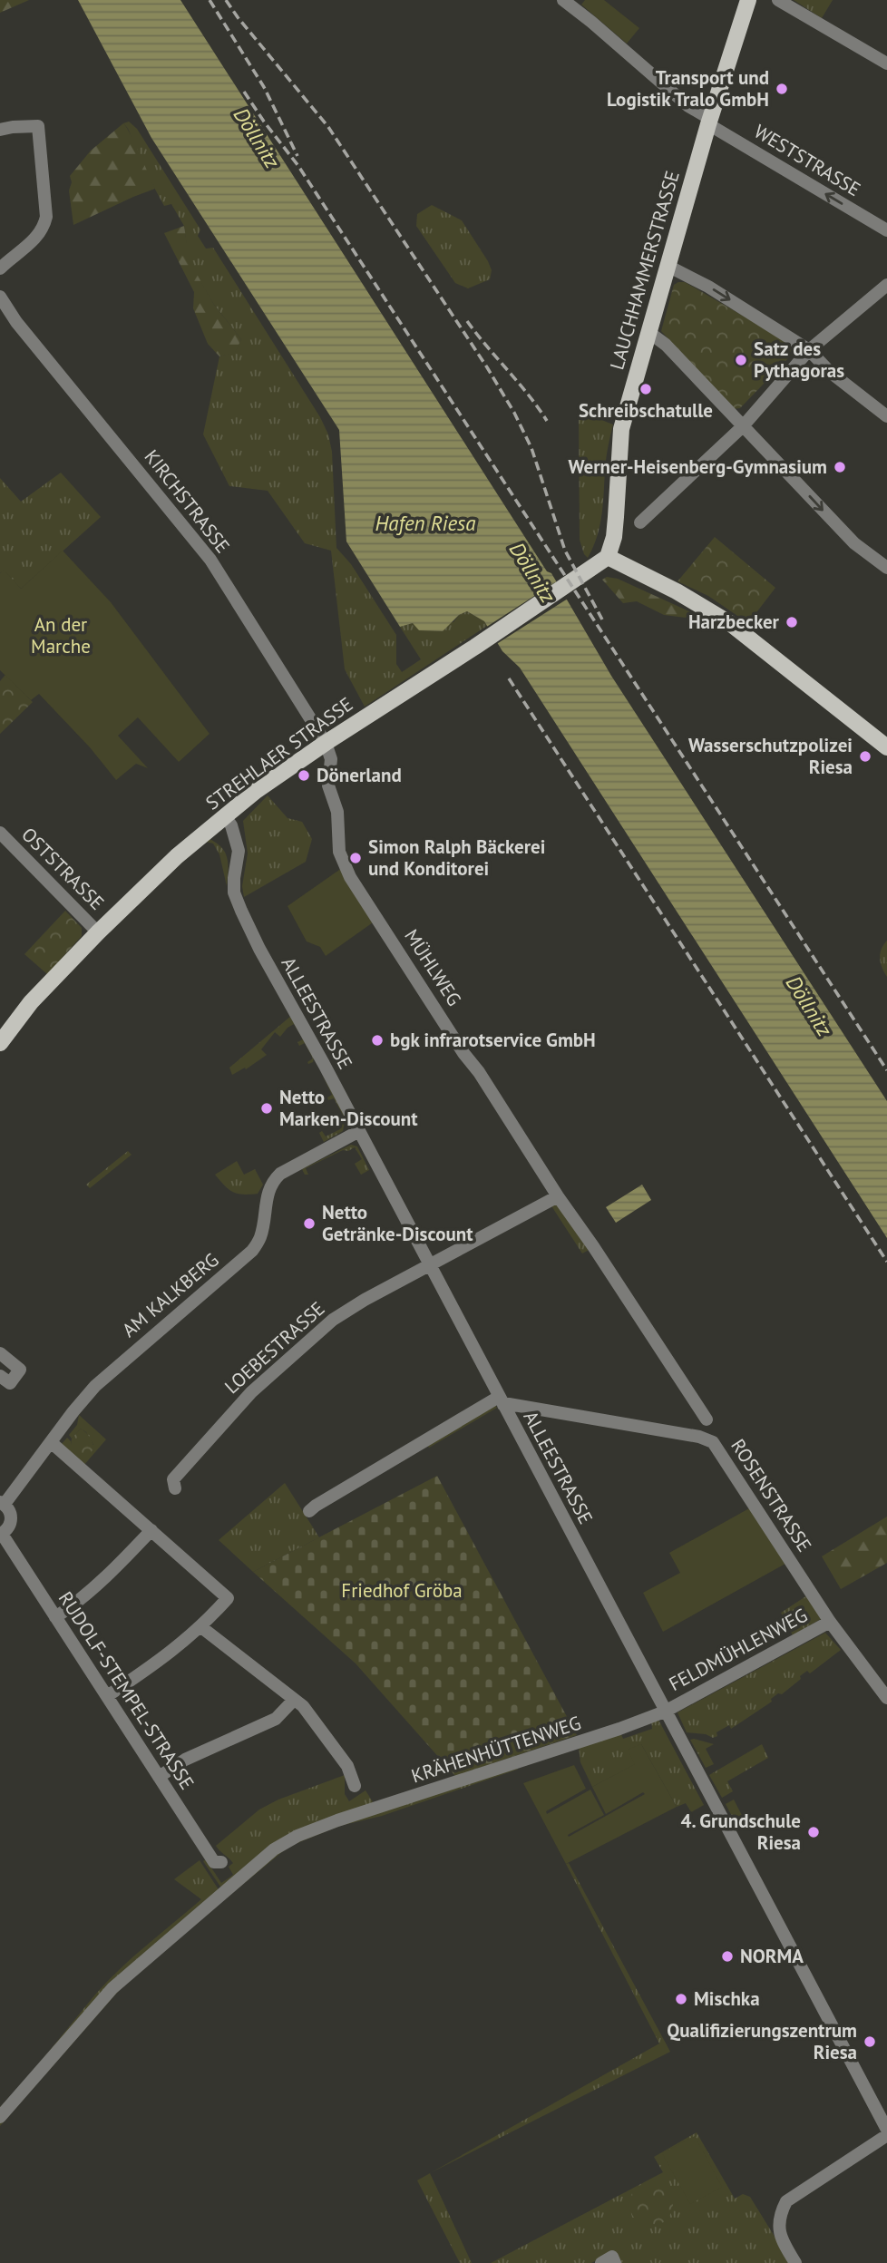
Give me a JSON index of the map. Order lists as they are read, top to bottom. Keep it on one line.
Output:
{"streets":{"main road":["LAUCHHAMMERSTRASSE","STREHLAER STRASSE"],"street":["WESTSTRASSE","KIRCHSTRASSE","OSTSTRASSE","MÜHLWEG","ALLEESTRASSE","AM KALKBERG","LOEBESTRASSE","ROSENSTRASSE","FELDMÜHLENWEG","RUDOLF-STEMPEL-STRASSE","KRÄHENHÜTTENWEG"]},"crossings":[["WESTSTRASSE","LAUCHHAMMERSTRASSE"],["LAUCHHAMMERSTRASSE","STREHLAER STRASSE"],["KIRCHSTRASSE","STREHLAER STRASSE"],["KIRCHSTRASSE","MÜHLWEG"],["STREHLAER STRASSE","OSTSTRASSE"],["STREHLAER STRASSE","MÜHLWEG"],["STREHLAER STRASSE","ALLEESTRASSE"],["ALLEESTRASSE","AM KALKBERG"],["ALLEESTRASSE","LOEBESTRASSE"],["ALLEESTRASSE","ROSENSTRASSE"],["ALLEESTRASSE","FELDMÜHLENWEG"],["ALLEESTRASSE","KRÄHENHÜTTENWEG"],["ROSENSTRASSE","FELDMÜHLENWEG"],["FELDMÜHLENWEG","KRÄHENHÜTTENWEG"]],"one_way":["WESTSTRASSE"],"water":["Döllnitz","Hafen Riesa"],"parks":["An der Marche","Friedhof Gröba"],"places":["Transport und Logistik Tralo GmbH","Satz des Pythagoras","Schreibschatulle","Werner-Heisenberg-Gymnasium","Harzbecker","Wasserschutzpolizei Riesa","Dönerland","Simon Ralph Bäckerei und Konditorei","bgk infrarotservice GmbH","Netto Marken-Discount","Netto Getränke-Discount","4. Grundschule Riesa","NORMA","Mischka","Qualifizierungszentrum Riesa"]}
